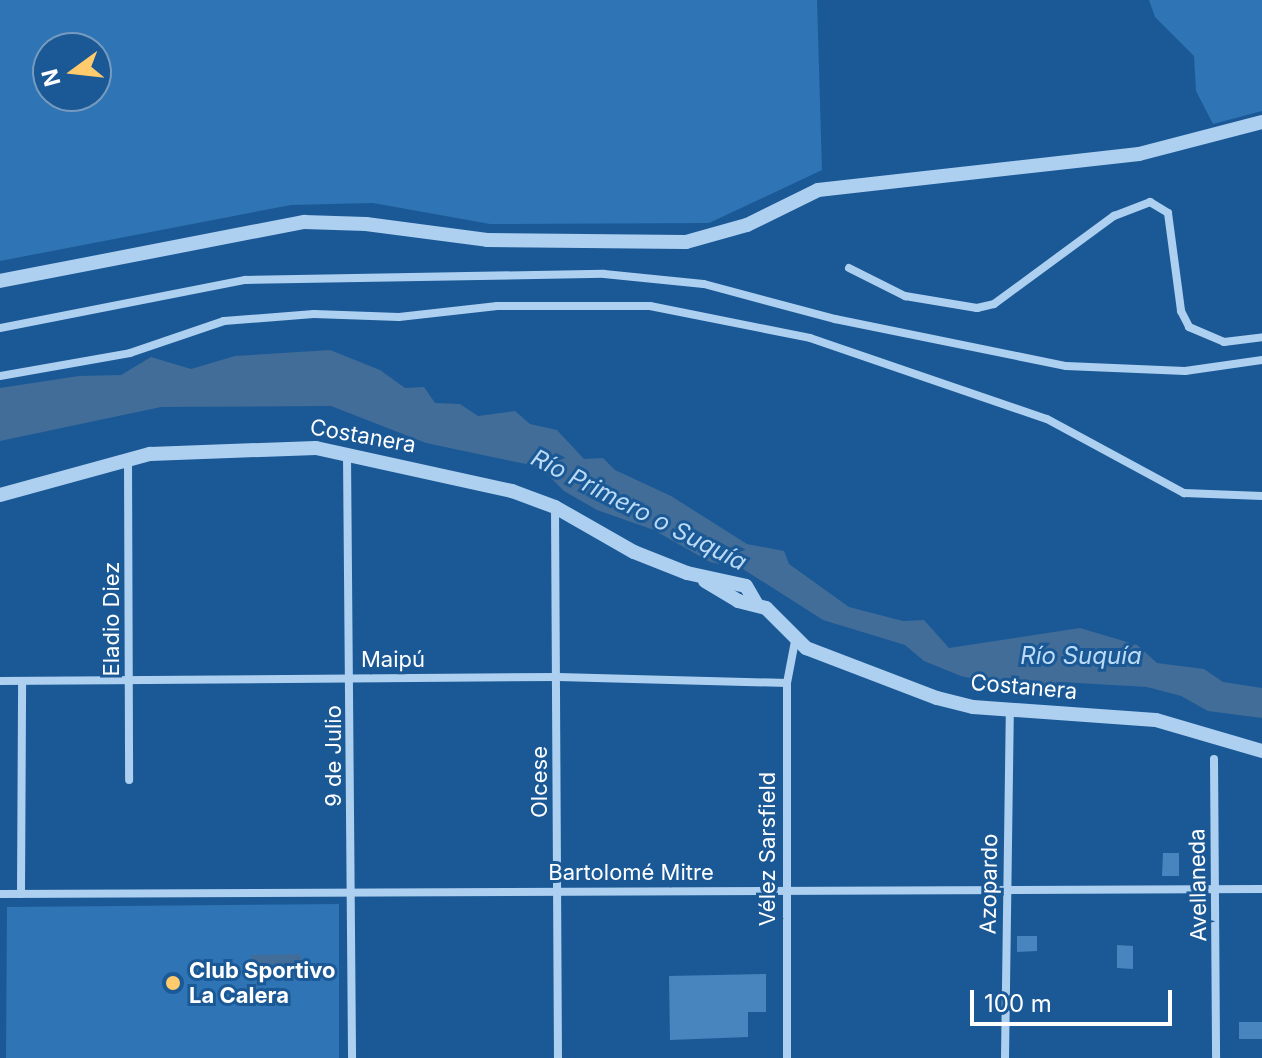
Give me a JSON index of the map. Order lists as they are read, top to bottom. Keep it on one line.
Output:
{"streets":{"street":["Costanera","Eladio Diez","Maipú","9 de Julio","Olcese","Vélez Sarsfield","Bartolomé Mitre","Azopardo","Avellaneda"]},"crossings":[["Costanera","Eladio Diez"],["Costanera","9 de Julio"],["Costanera","Olcese"],["Costanera","Vélez Sarsfield"],["Costanera","Azopardo"],["Eladio Diez","Maipú"],["Maipú","9 de Julio"],["Maipú","Olcese"],["Maipú","Vélez Sarsfield"],["9 de Julio","Bartolomé Mitre"],["Olcese","Bartolomé Mitre"],["Vélez Sarsfield","Bartolomé Mitre"],["Bartolomé Mitre","Azopardo"],["Bartolomé Mitre","Avellaneda"]],"water":["Río Primero o Suquía","Río Suquía"],"places":["Club Sportivo La Calera"],"scale_bar":"100 m","north":"left"}
